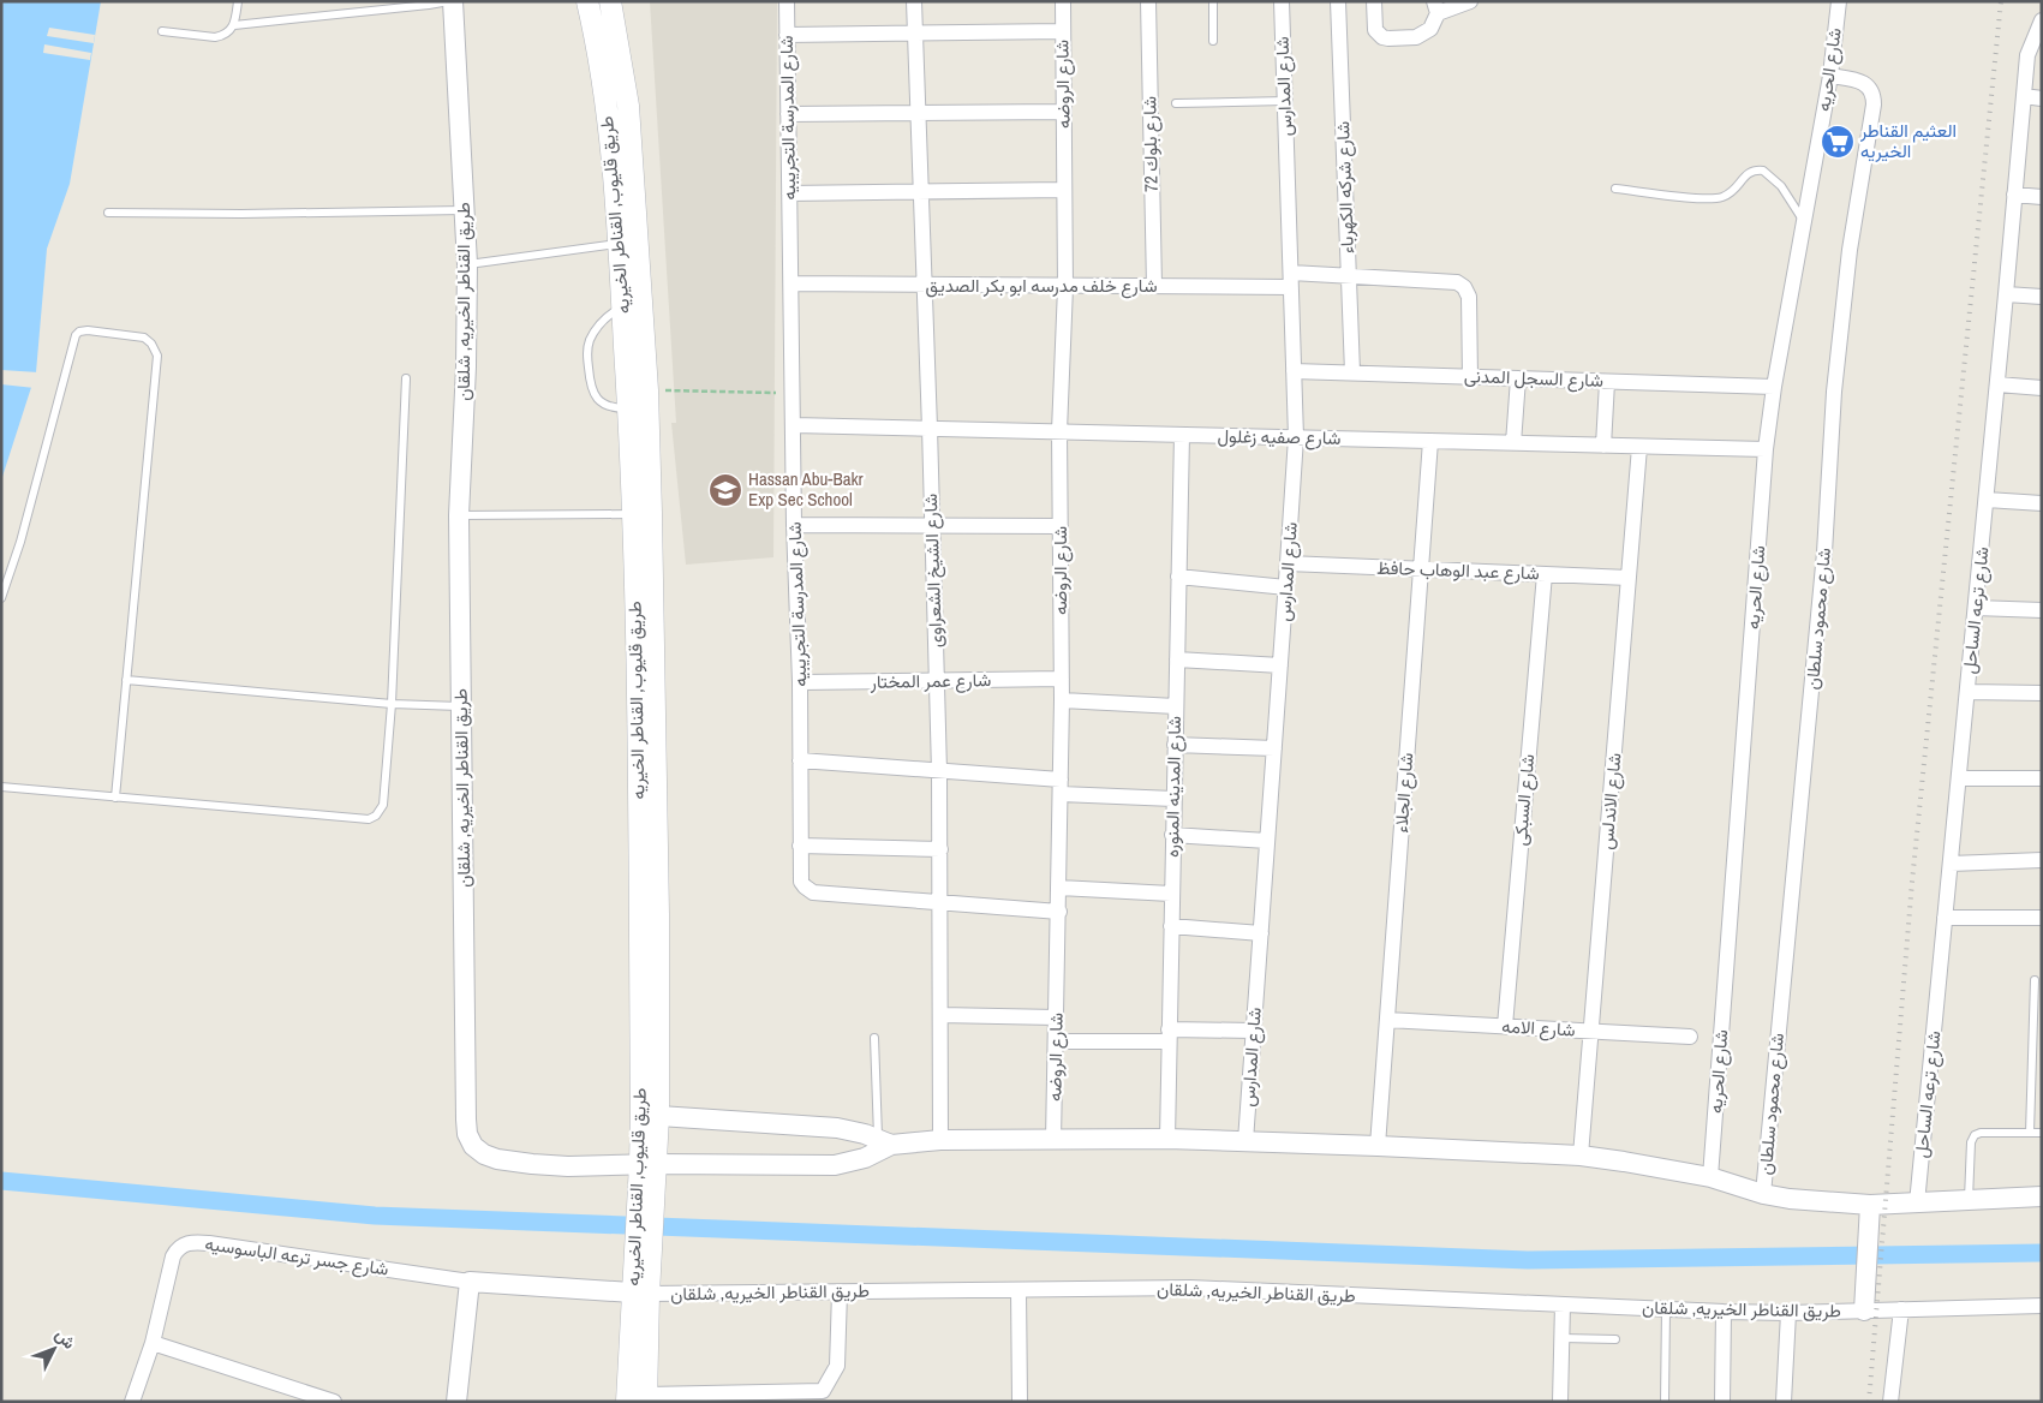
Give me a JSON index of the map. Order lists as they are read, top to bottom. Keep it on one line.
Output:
{"streets":{"main road":["طريق قليوب, القناطر الخيريه"],"street":["شارع الحريه","شارع الروضه","شارع المدارس","شارع المدرسة التجريبيه","شارع بلوك 72","شارع شركه الكهرباء","شارع خلف مدرسه ابو بكر الصديق","طريق القناطر الخيريه, شلقان","شارع السجل المدنى","شارع صفيه زغلول","شارع الشيخ الشعراوى","شارع عبد الوهاب حافظ","شارع ترعه الساحل","شارع محمود سلطان","شارع عمر المختار","شارع المدينه المنوره","شارع الجلاء","شارع السبكى","شارع الاندلس","شارع الامه","شارع جسر ترعه الباسوسيه"]},"crossings":[["شارع الحريه","طريق القناطر الخيريه, شلقان"],["شارع الحريه","شارع السجل المدنى"],["شارع الحريه","شارع صفيه زغلول"],["شارع الحريه","شارع محمود سلطان"],["شارع الروضه","شارع المدرسة التجريبيه"],["شارع الروضه","شارع خلف مدرسه ابو بكر الصديق"],["شارع الروضه","طريق القناطر الخيريه, شلقان"],["شارع الروضه","شارع صفيه زغلول"],["شارع الروضه","شارع عمر المختار"],["شارع المدارس","شارع خلف مدرسه ابو بكر الصديق"],["شارع المدارس","طريق القناطر الخيريه, شلقان"],["شارع المدارس","شارع السجل المدنى"],["شارع المدارس","شارع صفيه زغلول"],["شارع المدارس","شارع عبد الوهاب حافظ"],["شارع المدرسة التجريبيه","شارع خلف مدرسه ابو بكر الصديق"],["شارع المدرسة التجريبيه","شارع صفيه زغلول"],["شارع المدرسة التجريبيه","شارع الشيخ الشعراوى"],["شارع المدرسة التجريبيه","شارع عمر المختار"],["شارع بلوك 72","شارع خلف مدرسه ابو بكر الصديق"],["شارع شركه الكهرباء","شارع خلف مدرسه ابو بكر الصديق"],["شارع شركه الكهرباء","شارع السجل المدنى"],["طريق قليوب, القناطر الخيريه","طريق القناطر الخيريه, شلقان"],["شارع خلف مدرسه ابو بكر الصديق","شارع السجل المدنى"],["شارع خلف مدرسه ابو بكر الصديق","شارع الشيخ الشعراوى"],["طريق القناطر الخيريه, شلقان","شارع الشيخ الشعراوى"],["طريق القناطر الخيريه, شلقان","شارع ترعه الساحل"],["طريق القناطر الخيريه, شلقان","شارع محمود سلطان"],["طريق القناطر الخيريه, شلقان","شارع المدينه المنوره"],["طريق القناطر الخيريه, شلقان","شارع الجلاء"],["طريق القناطر الخيريه, شلقان","شارع الاندلس"],["طريق القناطر الخيريه, شلقان","شارع جسر ترعه الباسوسيه"],["شارع صفيه زغلول","شارع الشيخ الشعراوى"],["شارع صفيه زغلول","شارع المدينه المنوره"],["شارع صفيه زغلول","شارع الجلاء"],["شارع صفيه زغلول","شارع الاندلس"],["شارع الشيخ الشعراوى","شارع عمر المختار"],["شارع عبد الوهاب حافظ","شارع الجلاء"],["شارع عبد الوهاب حافظ","شارع السبكى"],["شارع عبد الوهاب حافظ","شارع الاندلس"],["شارع الجلاء","شارع الامه"],["شارع السبكى","شارع الامه"],["شارع الاندلس","شارع الامه"]],"places":{"supermarket":["العثيم القناطر الخيريه"],"school or university":["Hassan Abu-Bakr Exp Sec School"]},"north":"top right"}
